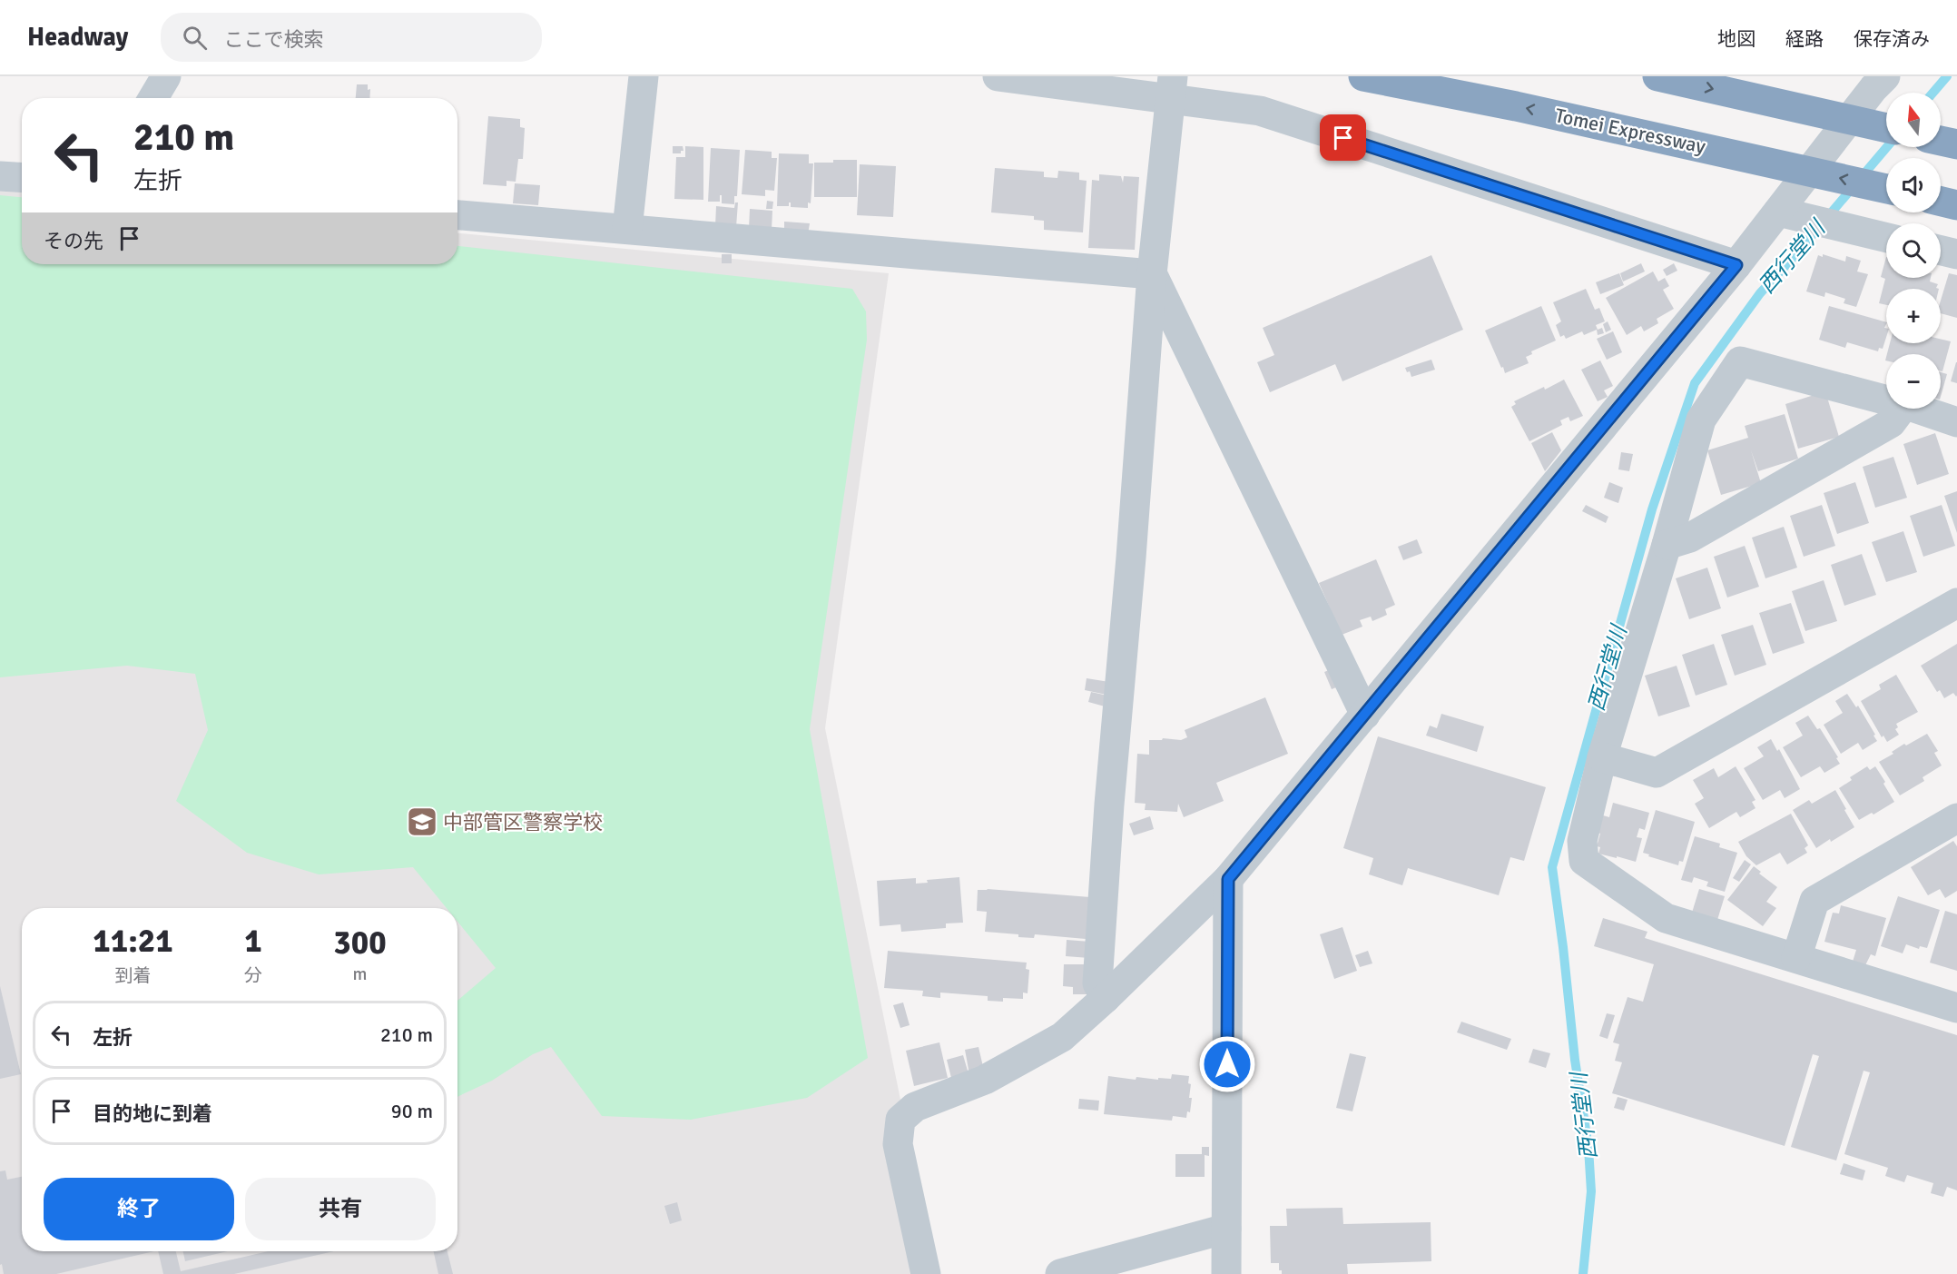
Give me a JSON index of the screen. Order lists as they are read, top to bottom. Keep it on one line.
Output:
{"streets":{"highway":["Tomei Expressway"]},"water":["西行堂川"],"places":{"school or university":["中部管区警察学校"]},"north":"top","page":{"header":"Headway","search":"ここで検索","nav":["地図","経路","保存済み"],"map_buttons":["+","−"],"turn":["210 m","左折"],"then":"その先","eta":["11:21","到着","1","分","300","m"],"list":[{"name":"左折","value":"210 m"},{"name":"目的地に到着","value":"90 m"}],"buttons":["終了","共有"]}}
